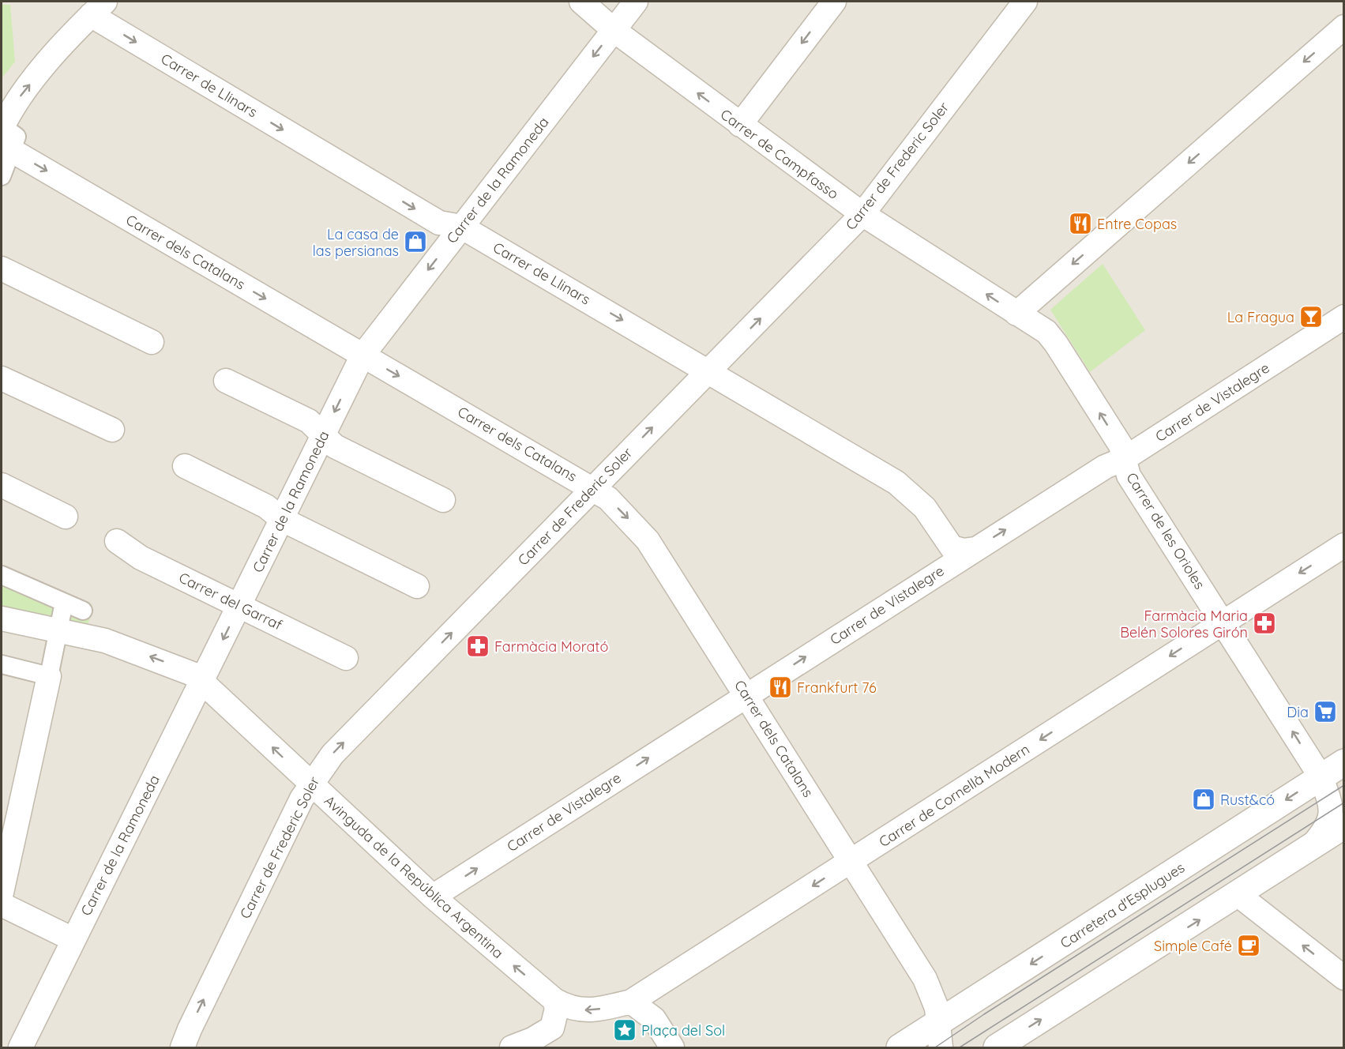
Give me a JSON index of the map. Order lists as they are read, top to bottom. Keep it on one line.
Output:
{"streets":{"street":["Carrer de Llinars","Carrer de Campfasso","Carrer de Frederic Soler","Carrer de la Ramoneda","Carrer dels Catalans","Carrer de Vistalegre","Carrer de les Orioles","Carrer del Garraf","Carrer de Cornellà Modern","Avinguda de la República Argentina","Carretera d'Esplugues"]},"crossings":[["Carrer de Llinars","Carrer de Frederic Soler"],["Carrer de Llinars","Carrer de la Ramoneda"],["Carrer de Llinars","Carrer de Vistalegre"],["Carrer de Campfasso","Carrer de Frederic Soler"],["Carrer de Campfasso","Carrer de la Ramoneda"],["Carrer de Campfasso","Carrer de les Orioles"],["Carrer de Frederic Soler","Carrer dels Catalans"],["Carrer de Frederic Soler","Avinguda de la República Argentina"],["Carrer de la Ramoneda","Carrer dels Catalans"],["Carrer de la Ramoneda","Carrer del Garraf"],["Carrer de la Ramoneda","Avinguda de la República Argentina"],["Carrer dels Catalans","Carrer de Vistalegre"],["Carrer dels Catalans","Carrer de Cornellà Modern"],["Carrer dels Catalans","Carretera d'Esplugues"],["Carrer de Vistalegre","Carrer de les Orioles"],["Carrer de Vistalegre","Avinguda de la República Argentina"],["Carrer de les Orioles","Carrer de Cornellà Modern"],["Carrer de les Orioles","Carretera d'Esplugues"],["Carrer de Cornellà Modern","Avinguda de la República Argentina"]],"one_way":["Carrer de Llinars","Carrer de Campfasso","Carrer de Frederic Soler","Carrer de la Ramoneda","Carrer de Vistalegre","Carrer de les Orioles","Carrer de Cornellà Modern"],"places":{"restaurant":["Entre Copas","Frankfurt 76"],"shop":["La casa de las persianas","Rust&có"],"bar":["La Fragua"],"pharmacy":["Farmàcia Maria Belén Solores Girón","Farmàcia Morató"],"supermarket":["Dia"],"cafe":["Simple Café"],"place":["Plaça del Sol"]}}
